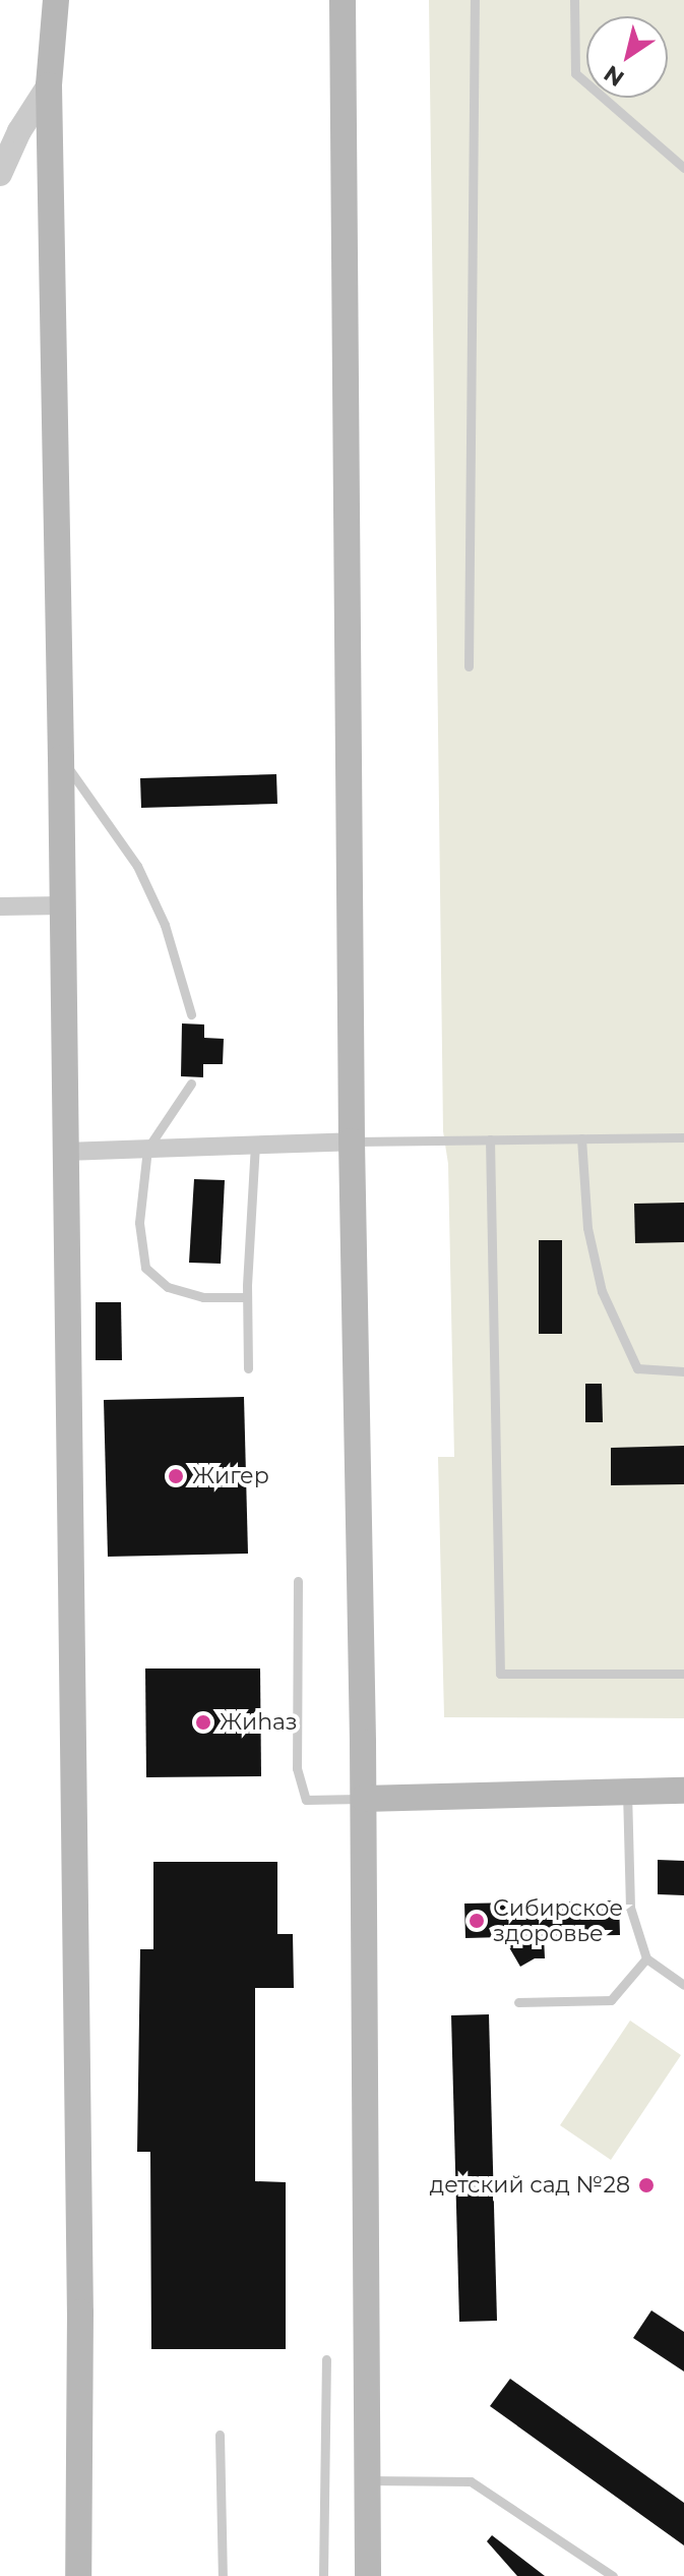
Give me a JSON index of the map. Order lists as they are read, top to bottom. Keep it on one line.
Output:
{"places":["Жигер","Жиhаз","Сибирское здоровье","детский сад №28"],"north":"bottom left"}
